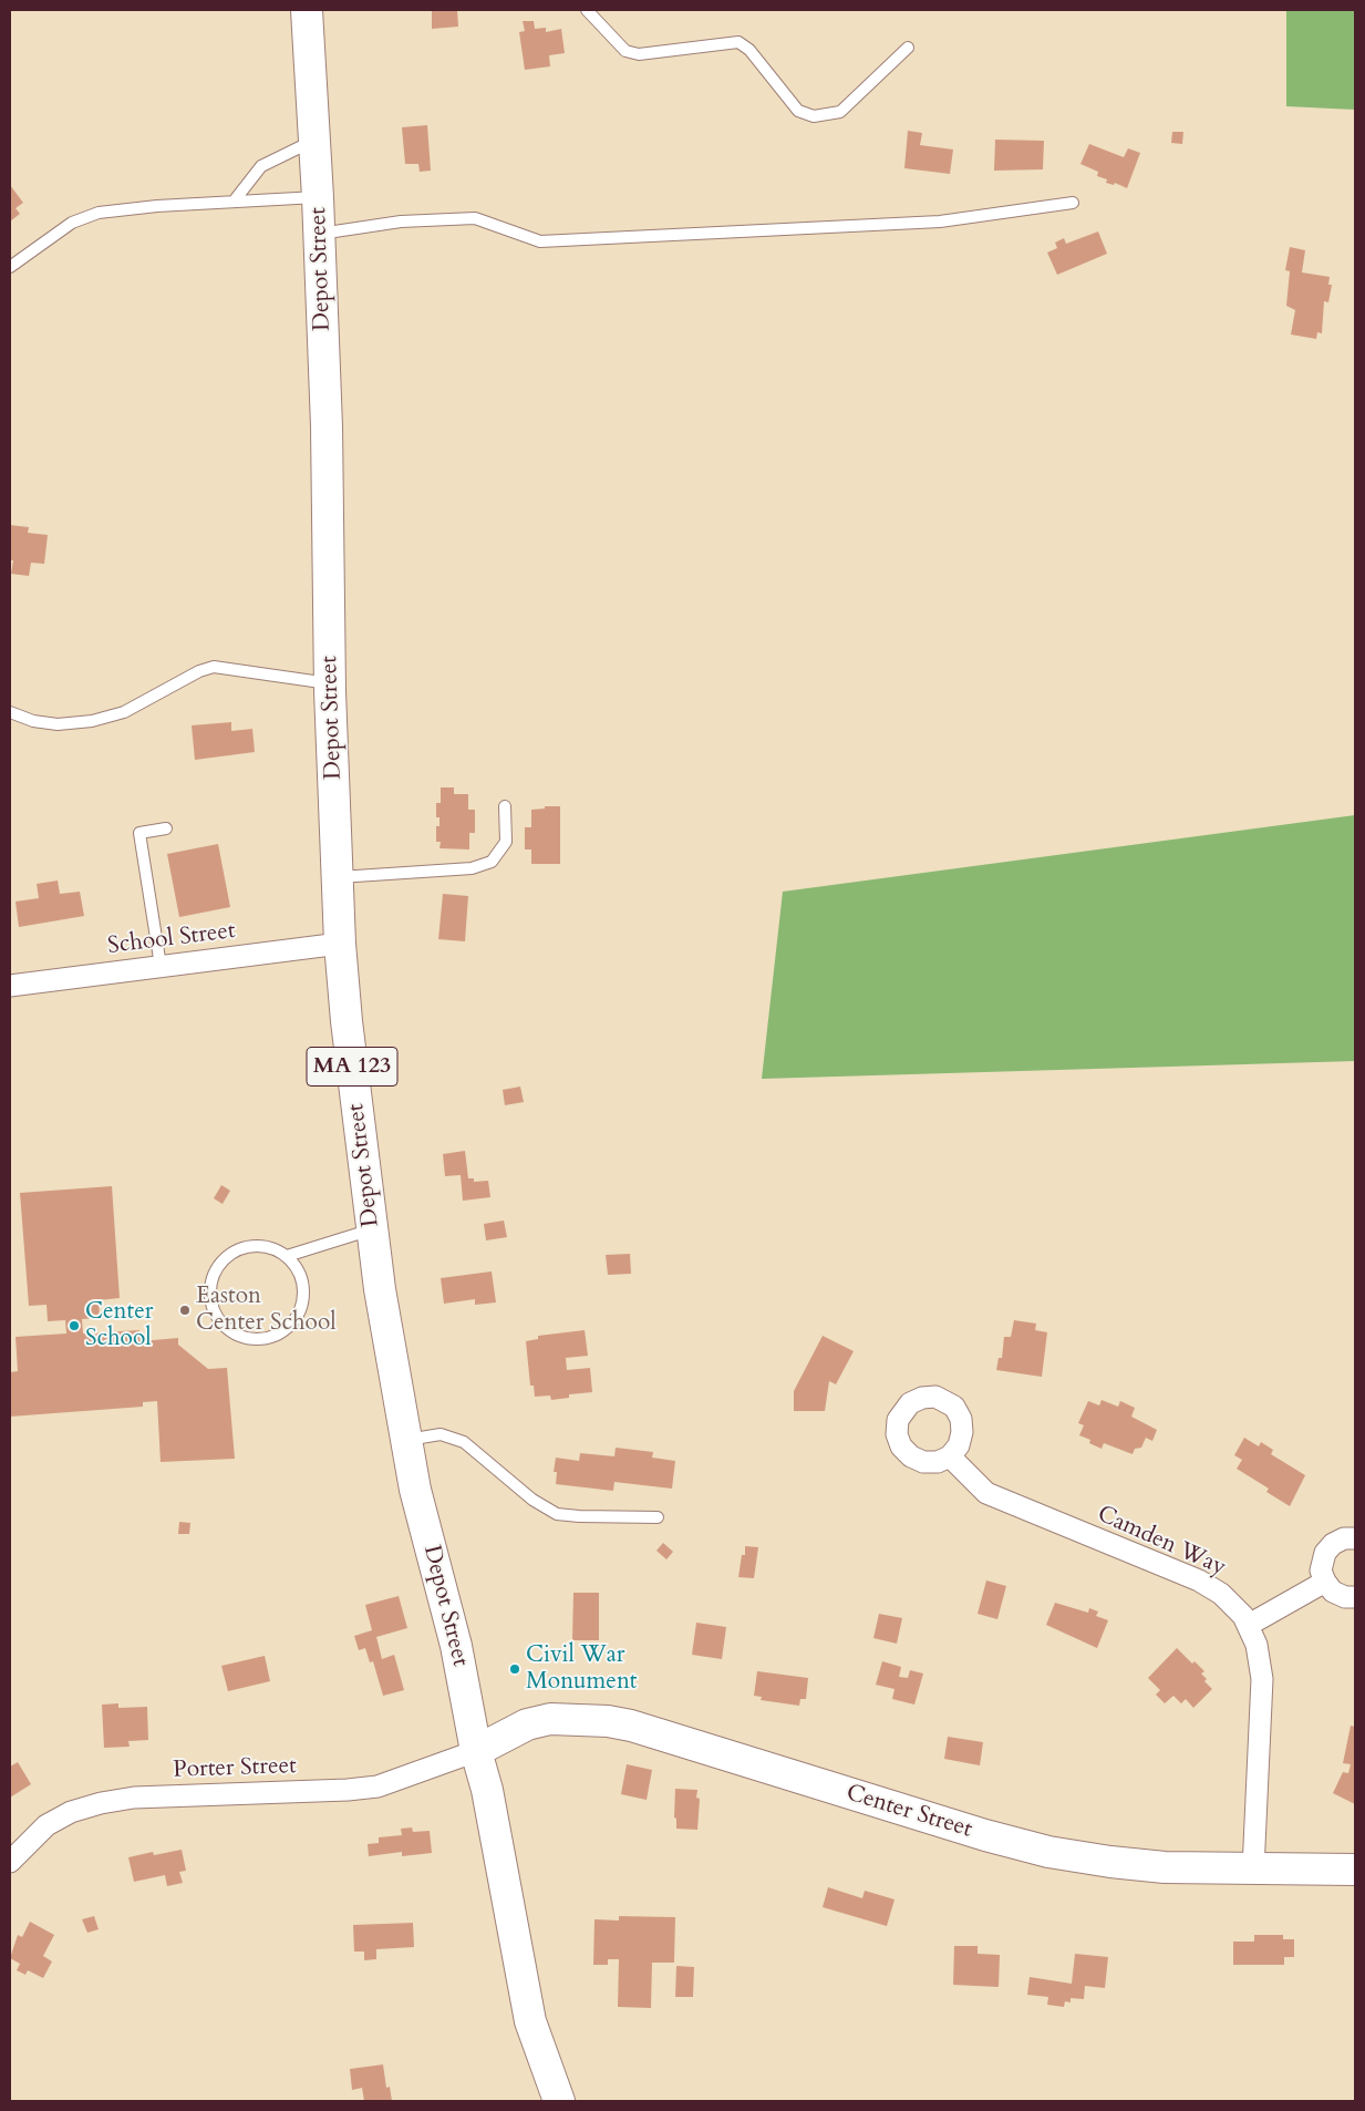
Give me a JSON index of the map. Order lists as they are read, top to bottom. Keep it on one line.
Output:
{"streets":{"main road":["Depot Street","MA 123","Center Street"],"street":["School Street","Camden Way","Porter Street"]},"crossings":[["Depot Street","School Street"],["Depot Street","Porter Street"],["Depot Street","Center Street"],["Camden Way","Center Street"],["Porter Street","Center Street"]],"places":["Easton Center School","Center School","Civil War Monument"]}
